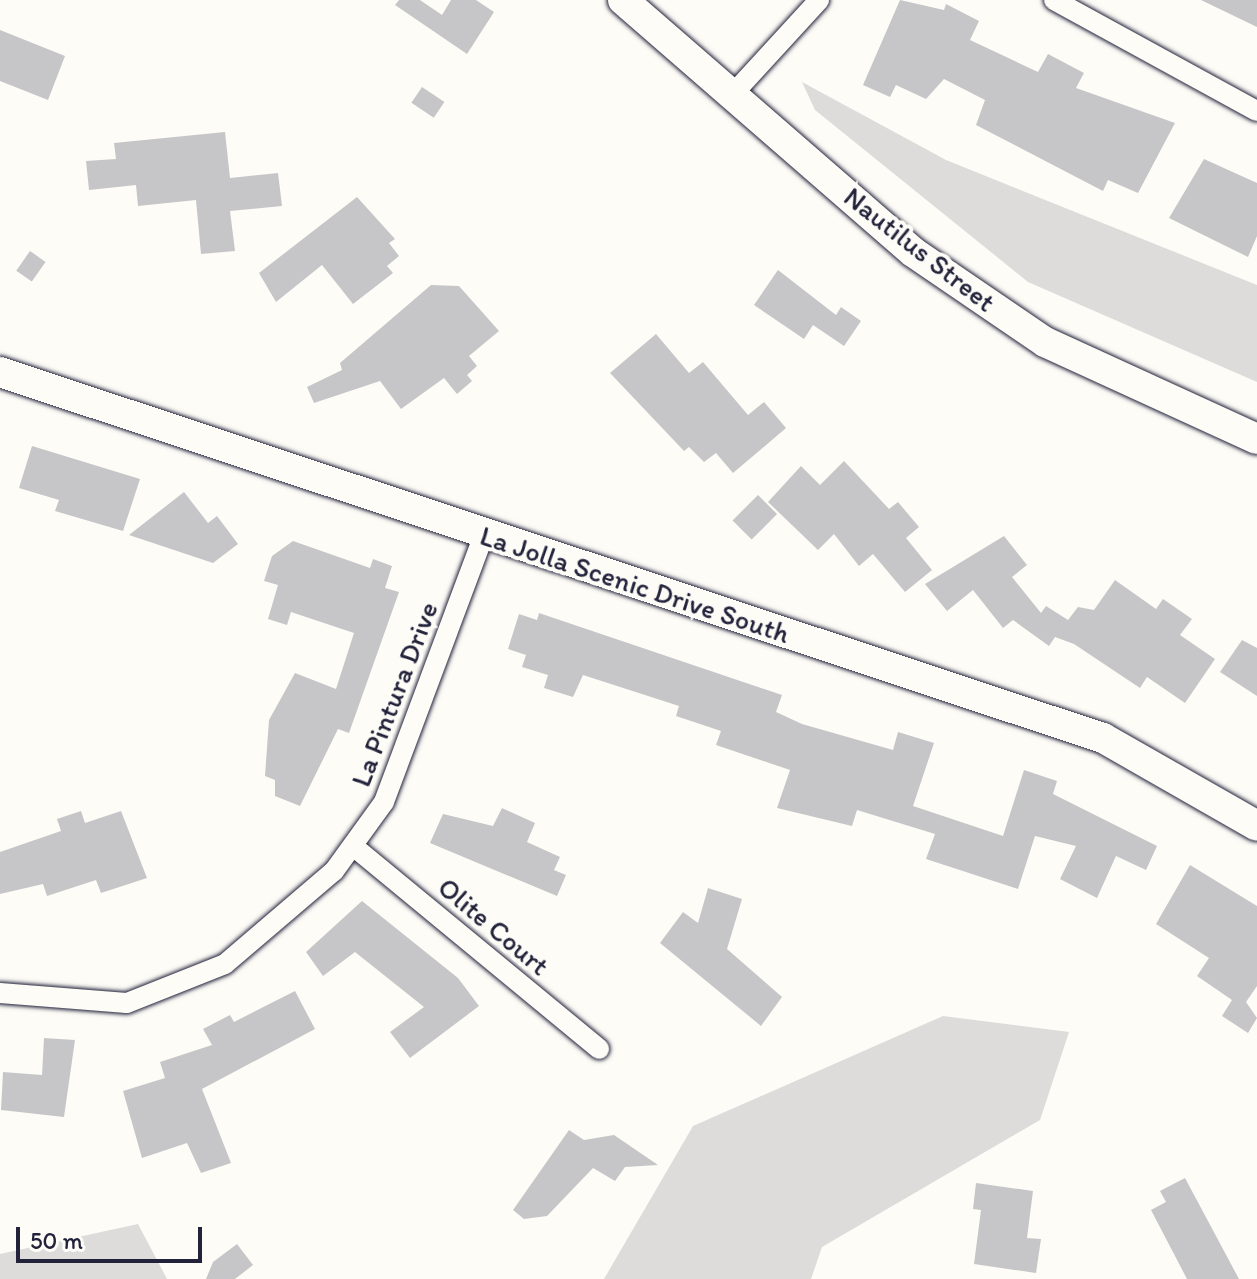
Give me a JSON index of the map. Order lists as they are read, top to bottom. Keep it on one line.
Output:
{"streets":{"street":["Nautilus Street","La Jolla Scenic Drive South","La Pintura Drive","Olite Court"]},"crossings":[["La Jolla Scenic Drive South","La Pintura Drive"],["La Pintura Drive","Olite Court"]],"scale_bar":"50 m"}
